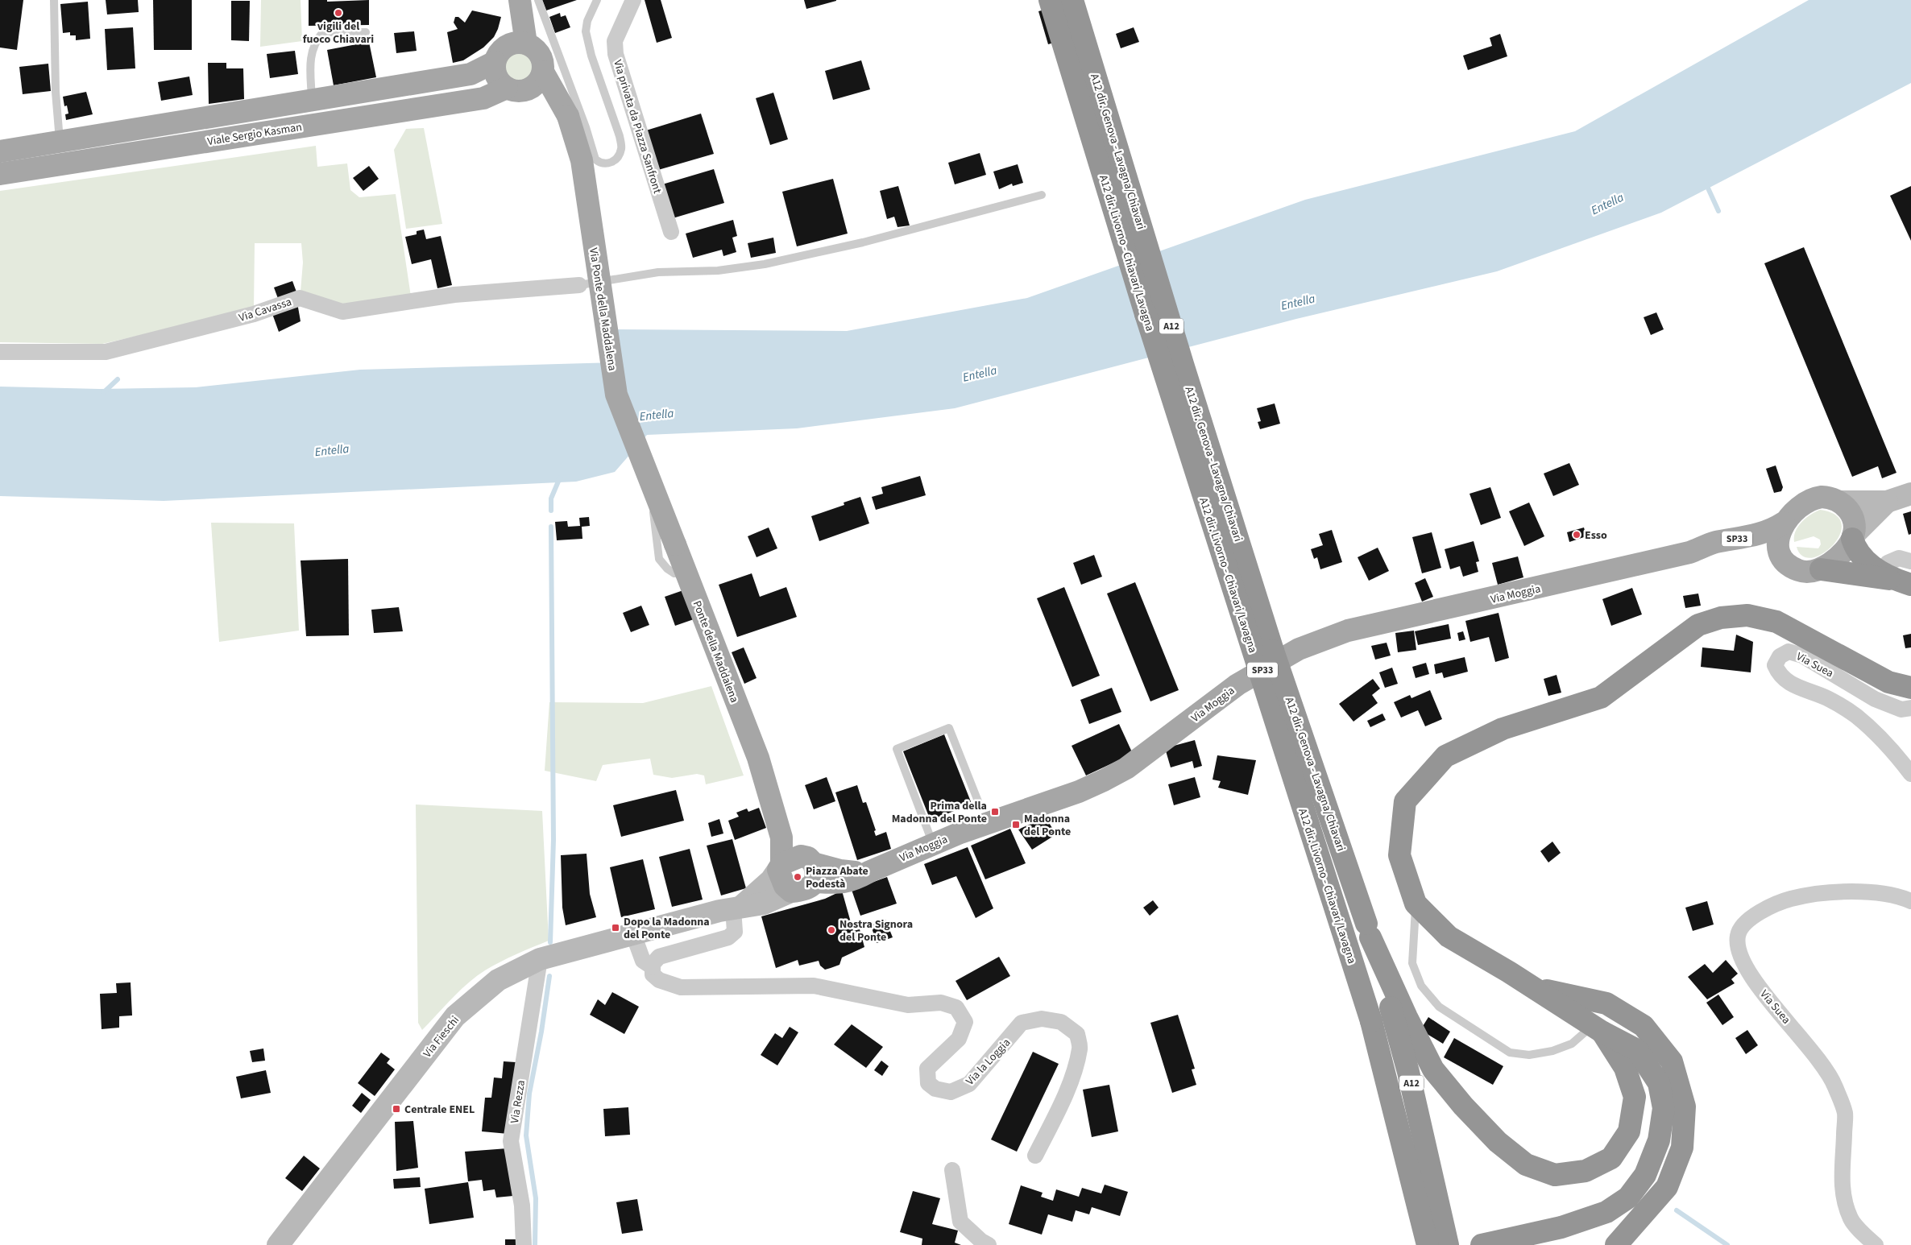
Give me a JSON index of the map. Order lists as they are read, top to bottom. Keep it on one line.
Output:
{"streets":{"highway":["A12 dir. Genova - Lavagna/Chiavari","A12 dir. Livorno - Chiavari/Lavagna","A12"],"main road":["Viale Sergio Kasman","Via Ponte della Maddalena","SP33","Via Moggia","Ponte della Maddalena"],"street":["Via privata da Piazza Sanfront","Via Cavassa","Via Suea","Via Fieschi","Via la Loggia","Via Rezza"]},"crossings":[["Viale Sergio Kasman","Via Ponte della Maddalena"],["A12 dir. Genova - Lavagna/Chiavari","A12"],["Via Ponte della Maddalena","Ponte della Maddalena"],["SP33","Via Moggia"],["SP33","Ponte della Maddalena"],["SP33","Via Fieschi"],["Via Moggia","Ponte della Maddalena"],["Via Moggia","Via Fieschi"],["Via Fieschi","Via la Loggia"],["Via Fieschi","Via Rezza"]],"water":["Entella"],"places":{"other":["vigili del fuoco Chiavari","Esso","Piazza Abate Podestà","Nostra Signora del Ponte"],"transit":["Prima della Madonna del Ponte","Madonna del Ponte","Dopo la Madonna del Ponte","Centrale ENEL"]}}
